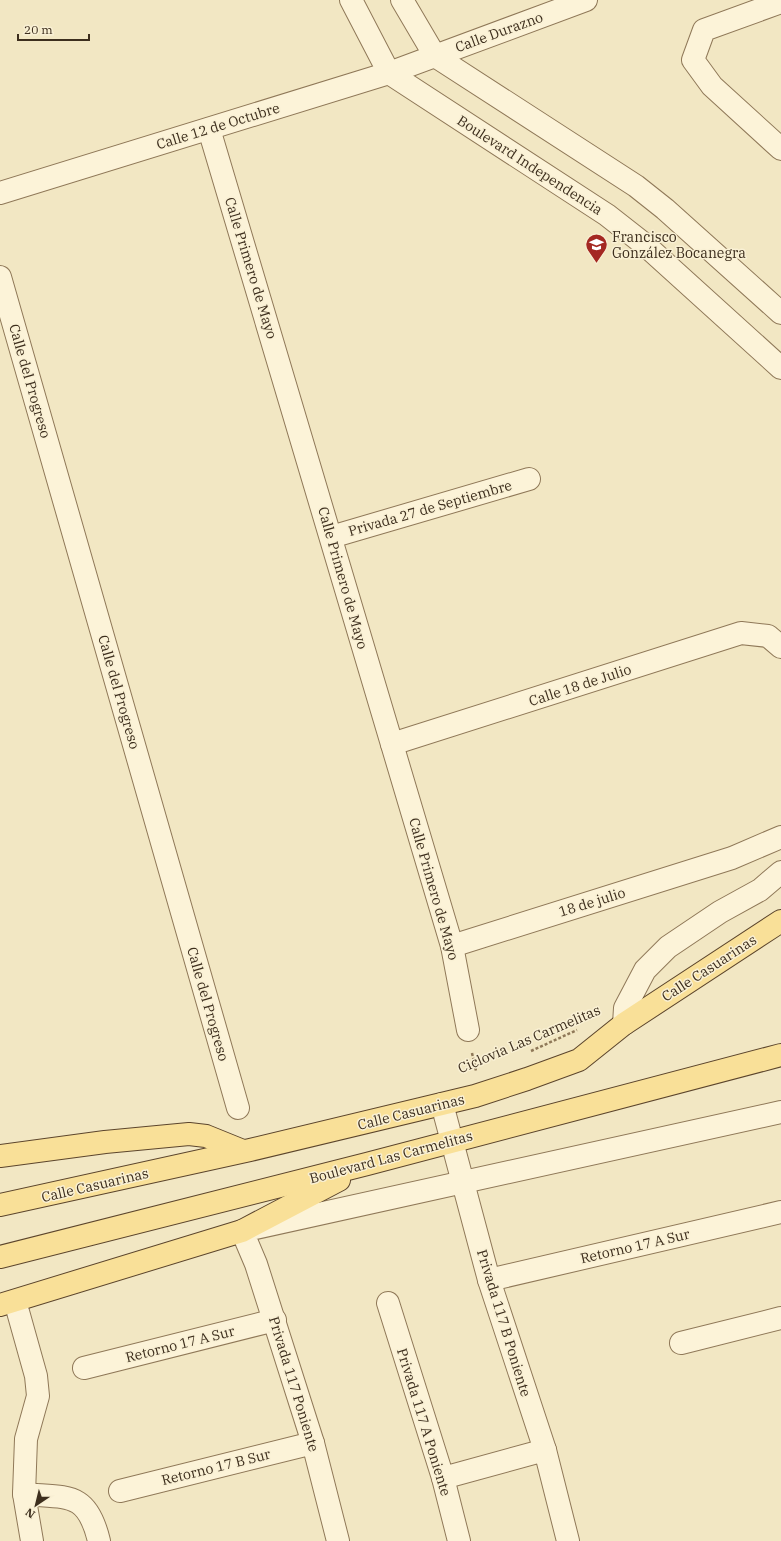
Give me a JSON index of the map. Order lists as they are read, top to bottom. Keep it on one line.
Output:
{"streets":{"main road":["Calle Casuarinas","Boulevard Las Carmelitas"],"street":["Calle Durazno","Calle 12 de Octubre","Boulevard Independencia","Calle Primero de Mayo","Calle del Progreso","Privada 27 de Septiembre","Calle 18 de Julio","18 de julio","Retorno 17 A Sur","Privada 117 B Poniente","Privada 117 Poniente","Privada 117 A Poniente","Retorno 17 B Sur"],"path":["Ciclovia Las Carmelitas"]},"crossings":[["Calle Durazno","Calle 12 de Octubre"],["Calle 12 de Octubre","Boulevard Independencia"],["Calle 12 de Octubre","Calle Primero de Mayo"],["Calle Primero de Mayo","Privada 27 de Septiembre"],["Calle Primero de Mayo","Calle 18 de Julio"],["Calle Primero de Mayo","18 de julio"],["Calle Casuarinas","Privada 117 B Poniente"],["Boulevard Las Carmelitas","Privada 117 B Poniente"],["Retorno 17 A Sur","Privada 117 B Poniente"],["Retorno 17 A Sur","Privada 117 Poniente"],["Privada 117 Poniente","Retorno 17 B Sur"]],"places":{"school or university":["Francisco González Bocanegra"]},"scale_bar":"20 m","north":"bottom left"}
